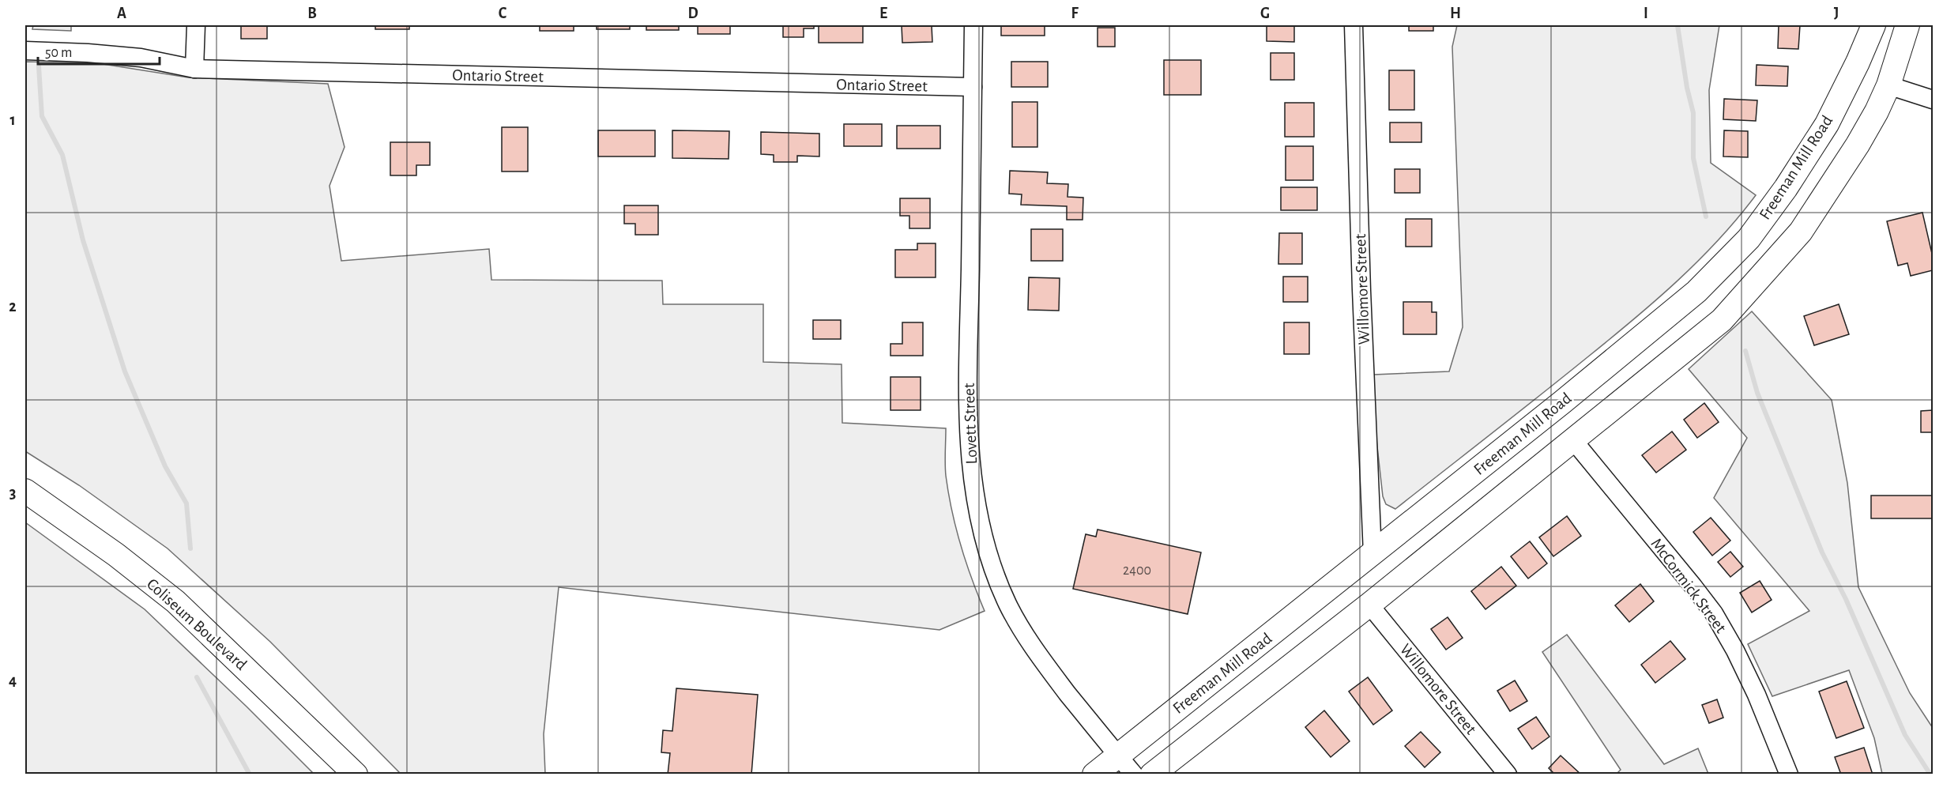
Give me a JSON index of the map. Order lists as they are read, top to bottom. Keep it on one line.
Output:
{"streets":{"main road":["Freeman Mill Road","Coliseum Boulevard"],"street":["Ontario Street","Willomore Street","Lovett Street","McCormick Street"]},"crossings":[["Ontario Street","Lovett Street"],["Freeman Mill Road","Willomore Street"],["Freeman Mill Road","Lovett Street"]],"house_numbers":["2400"],"scale_bar":"50 m","grid":{"columns":["A","B","C","D","E","F","G","H","I","J"],"rows":["1","2","3","4"]}}
